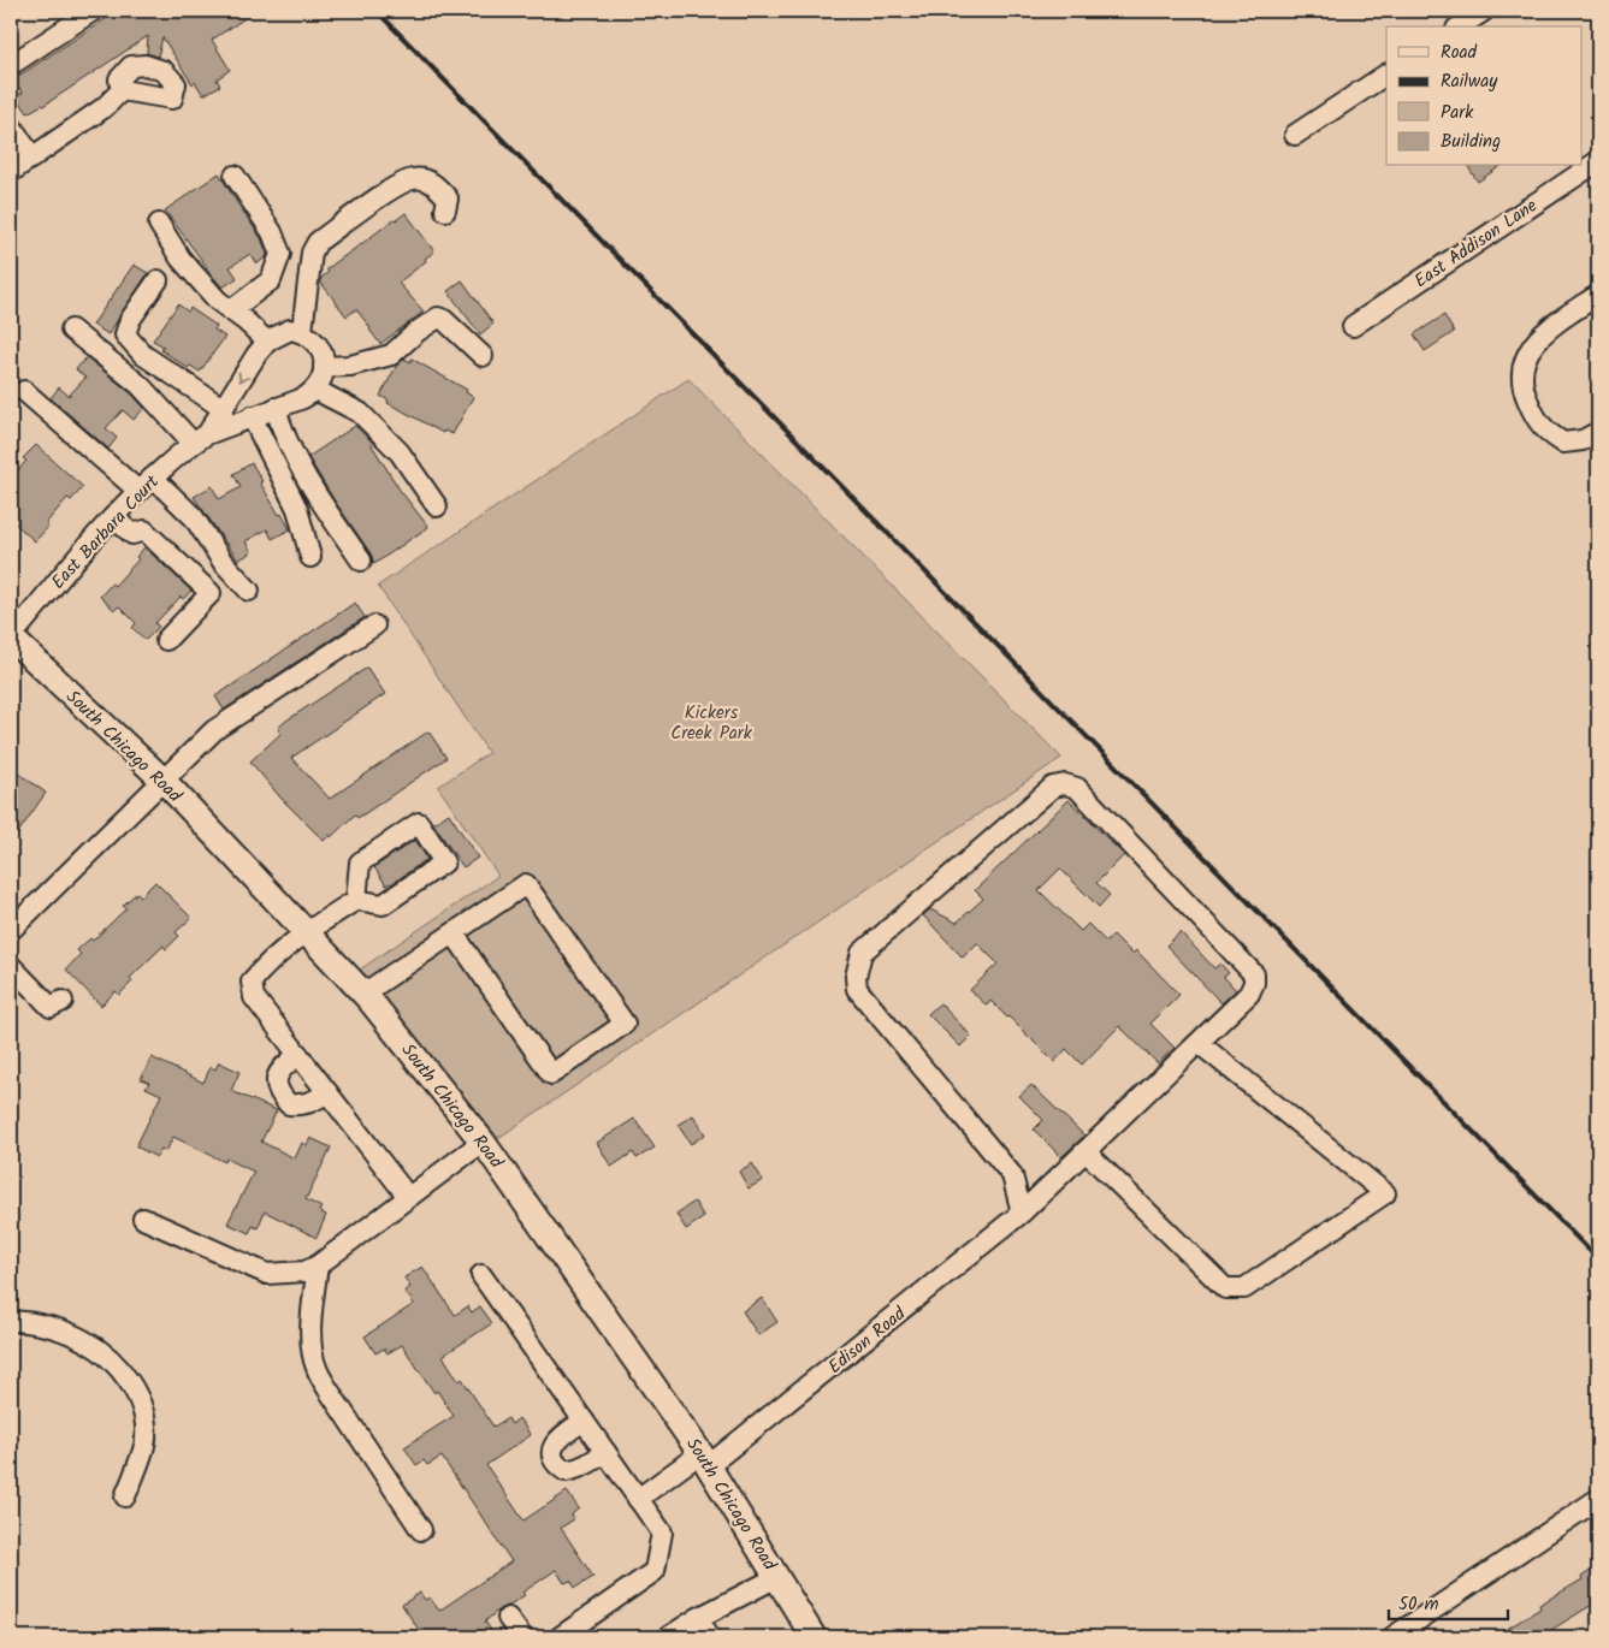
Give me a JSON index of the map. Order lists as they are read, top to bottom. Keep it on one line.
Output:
{"streets":{"main road":["South Chicago Road"],"street":["East Addison Lane","East Barbara Court","Edison Road"]},"crossings":[["East Barbara Court","South Chicago Road"],["South Chicago Road","Edison Road"]],"parks":["Kickers Creek Park"],"legend":["Road","Railway","Park","Building"],"scale_bar":"50 m"}
